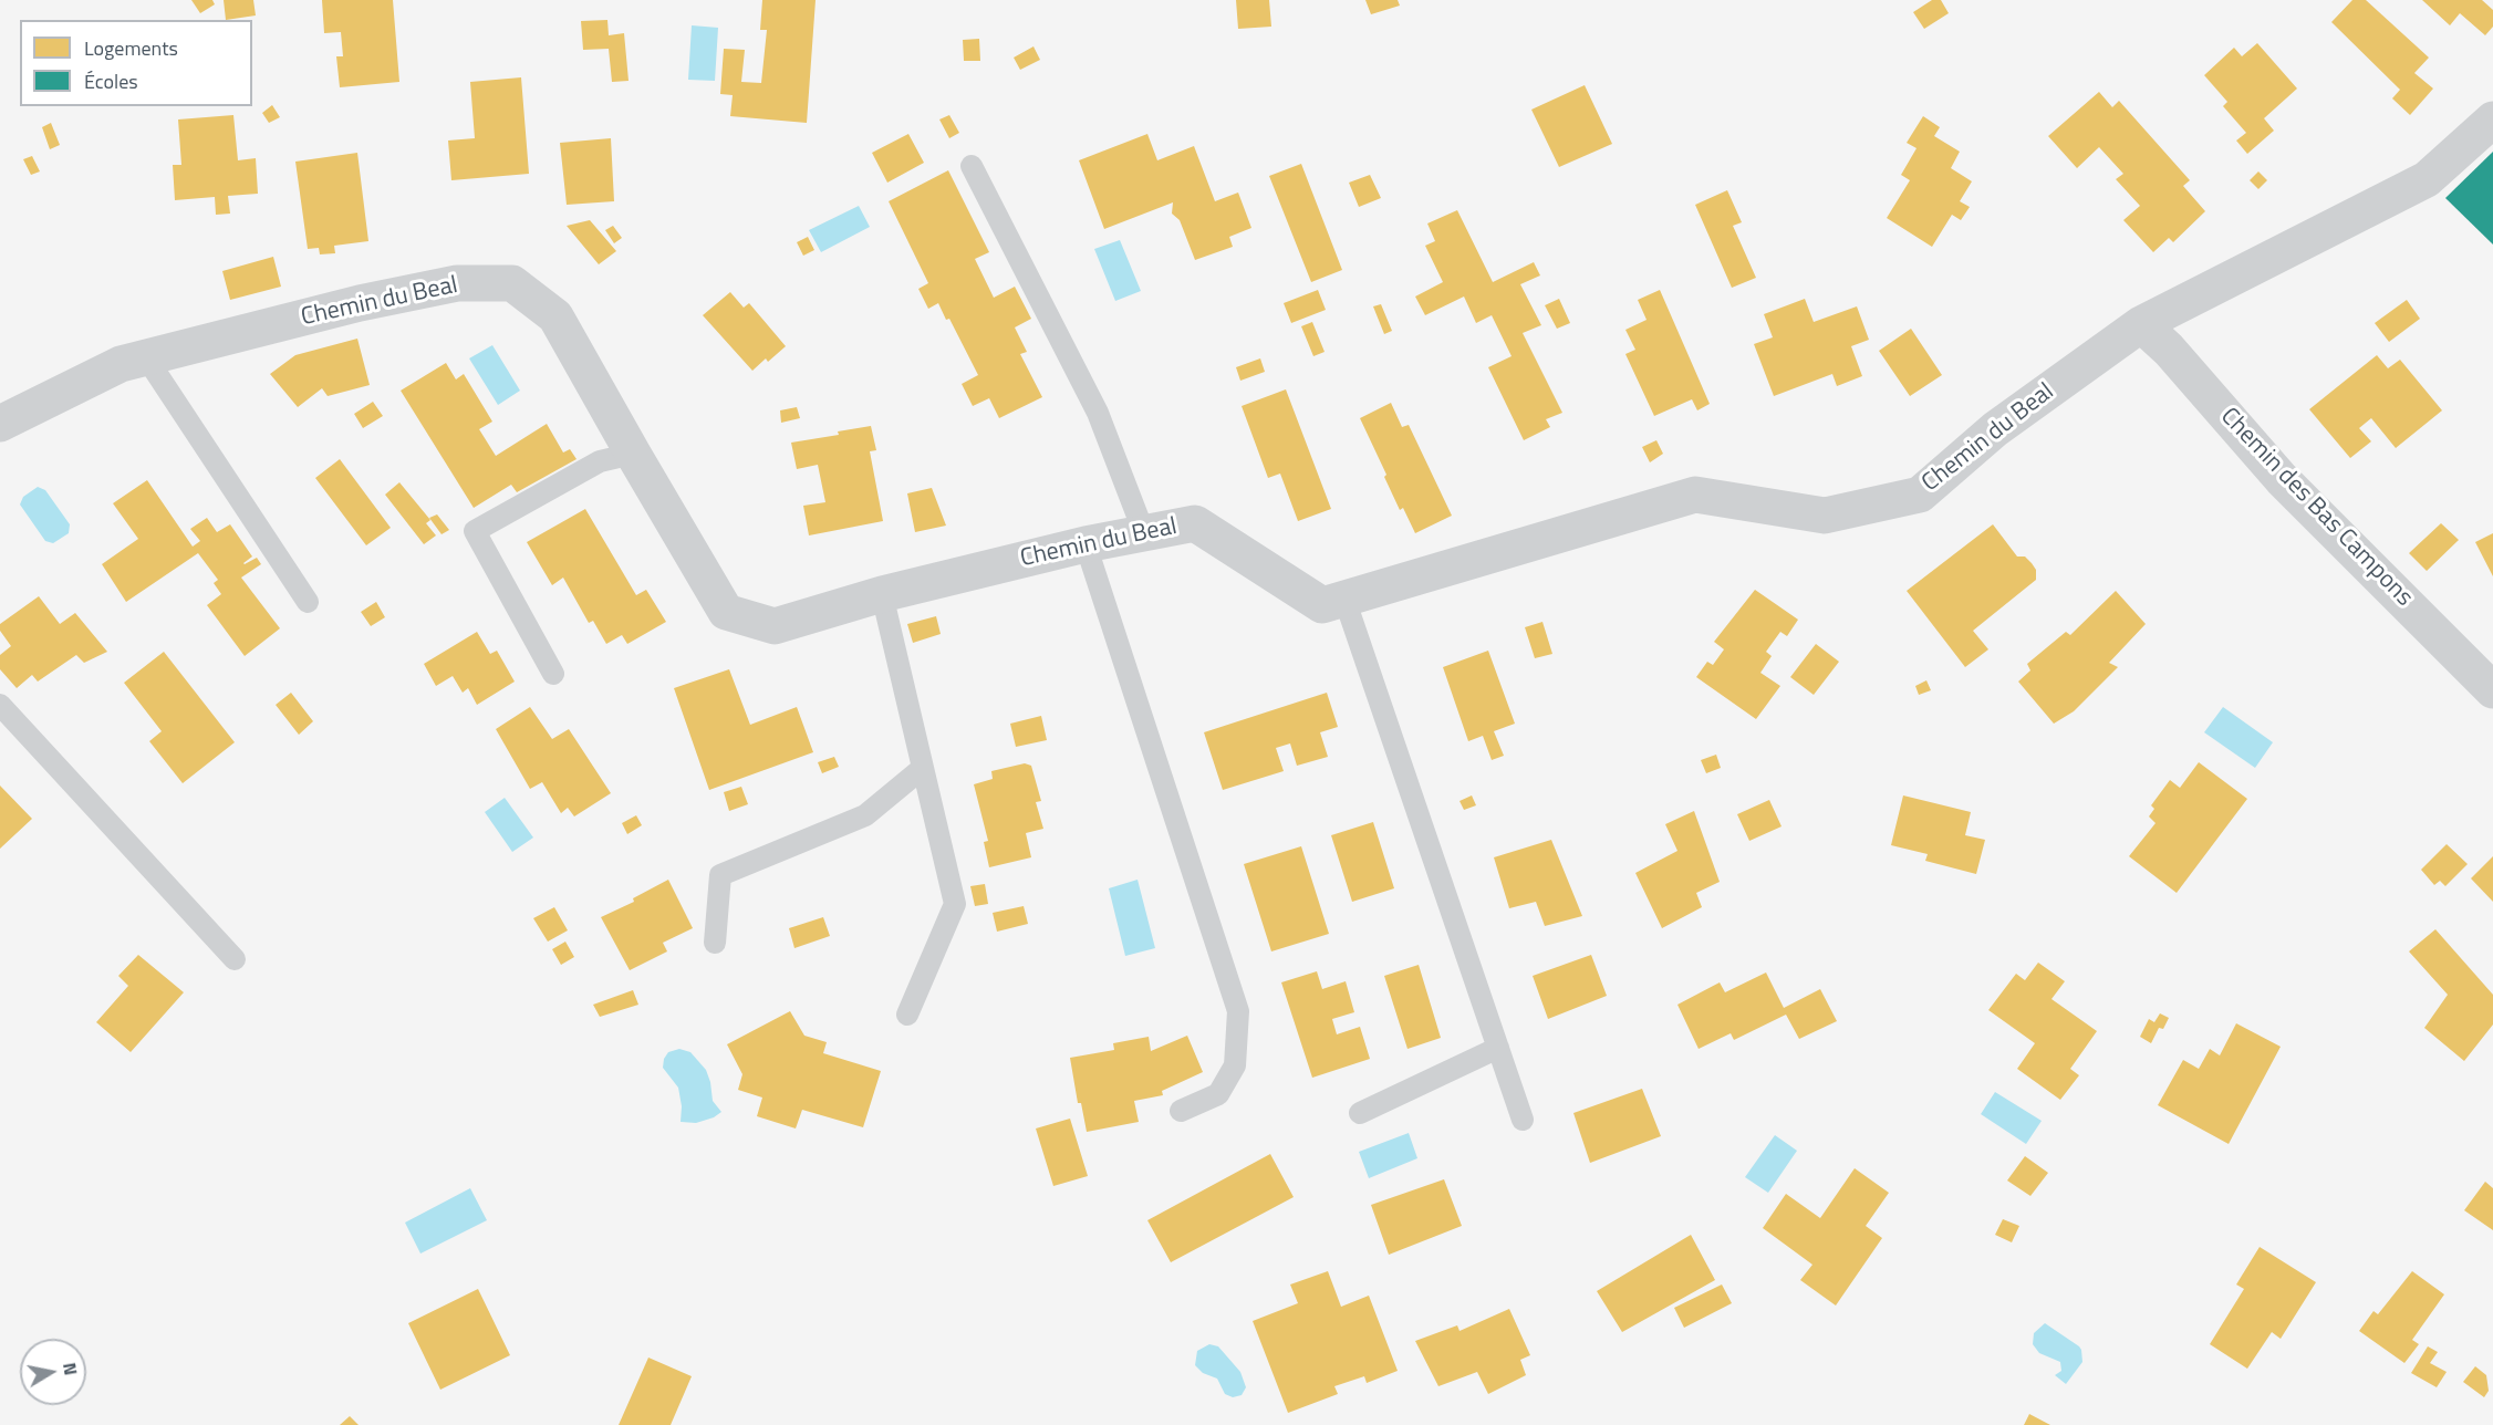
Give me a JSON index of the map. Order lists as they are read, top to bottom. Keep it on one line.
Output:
{"streets":{"street":["Chemin du Beal","Chemin des Bas Campons"]},"crossings":[["Chemin du Beal","Chemin des Bas Campons"]],"legend":["Logements","Écoles"],"north":"right"}
